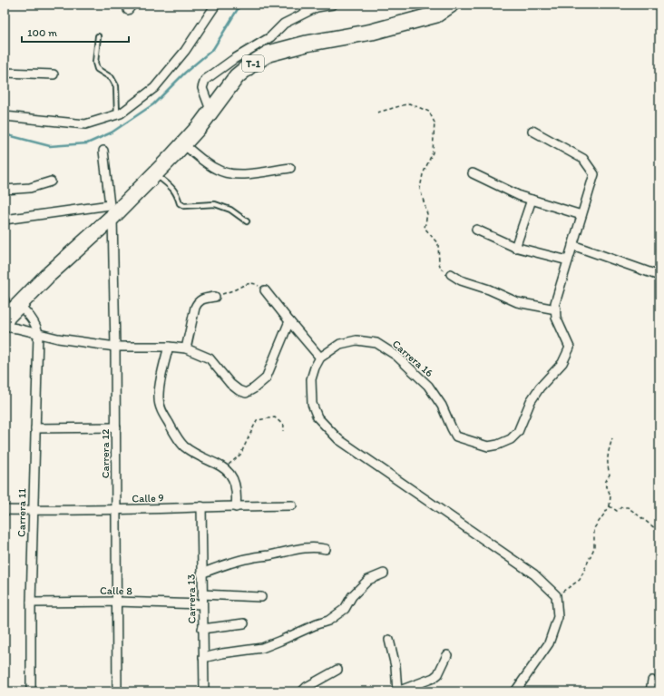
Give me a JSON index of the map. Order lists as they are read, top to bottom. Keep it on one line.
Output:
{"streets":{"highway":["T-1"],"street":["Carrera 16","Carrera 12","Calle 9","Carrera 11","Calle 8","Carrera 13"]},"crossings":[["T-1","Carrera 12"],["Carrera 12","Calle 9"],["Carrera 12","Calle 8"],["Calle 9","Carrera 11"],["Calle 9","Carrera 13"],["Carrera 11","Calle 8"],["Calle 8","Carrera 13"]],"scale_bar":"100 m"}
